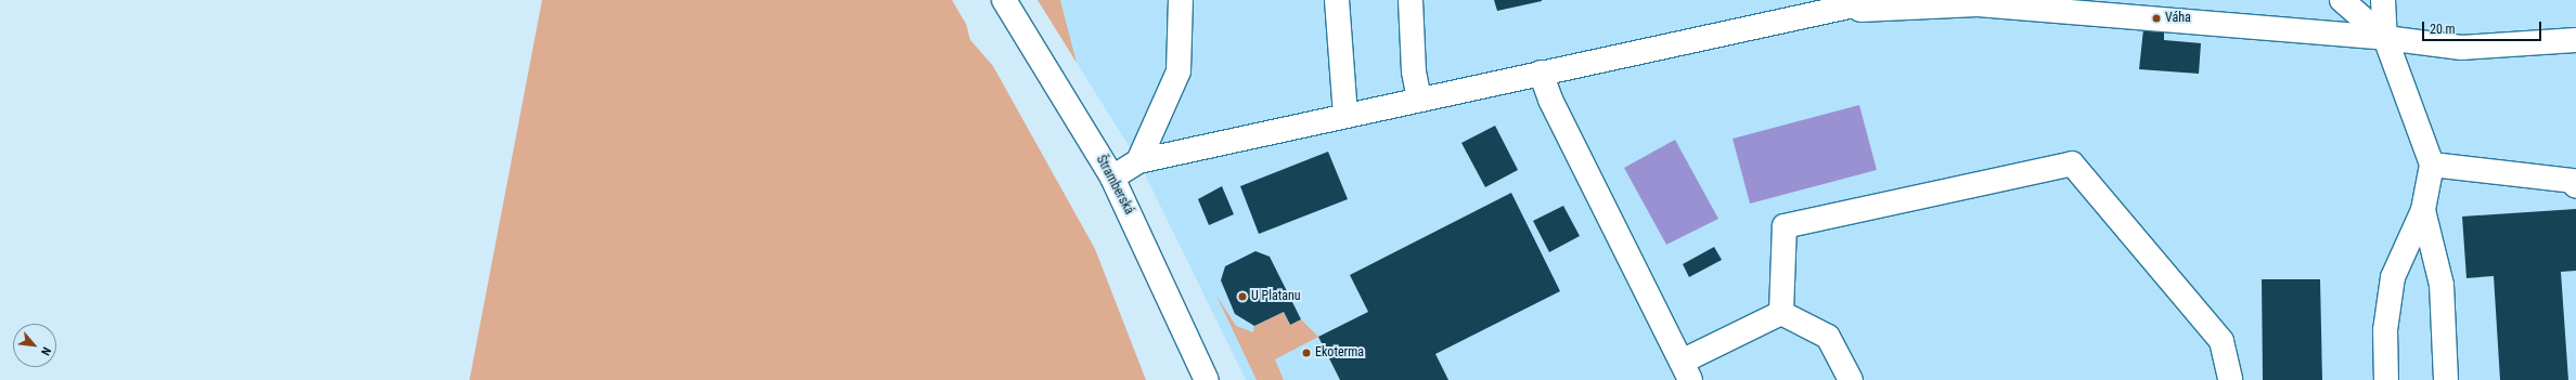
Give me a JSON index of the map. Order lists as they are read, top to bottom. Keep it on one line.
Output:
{"streets":{"street":["Štramberská"]},"places":["Váha","U Platanu","Ekoterma"],"scale_bar":"20 m","north":"bottom right"}
